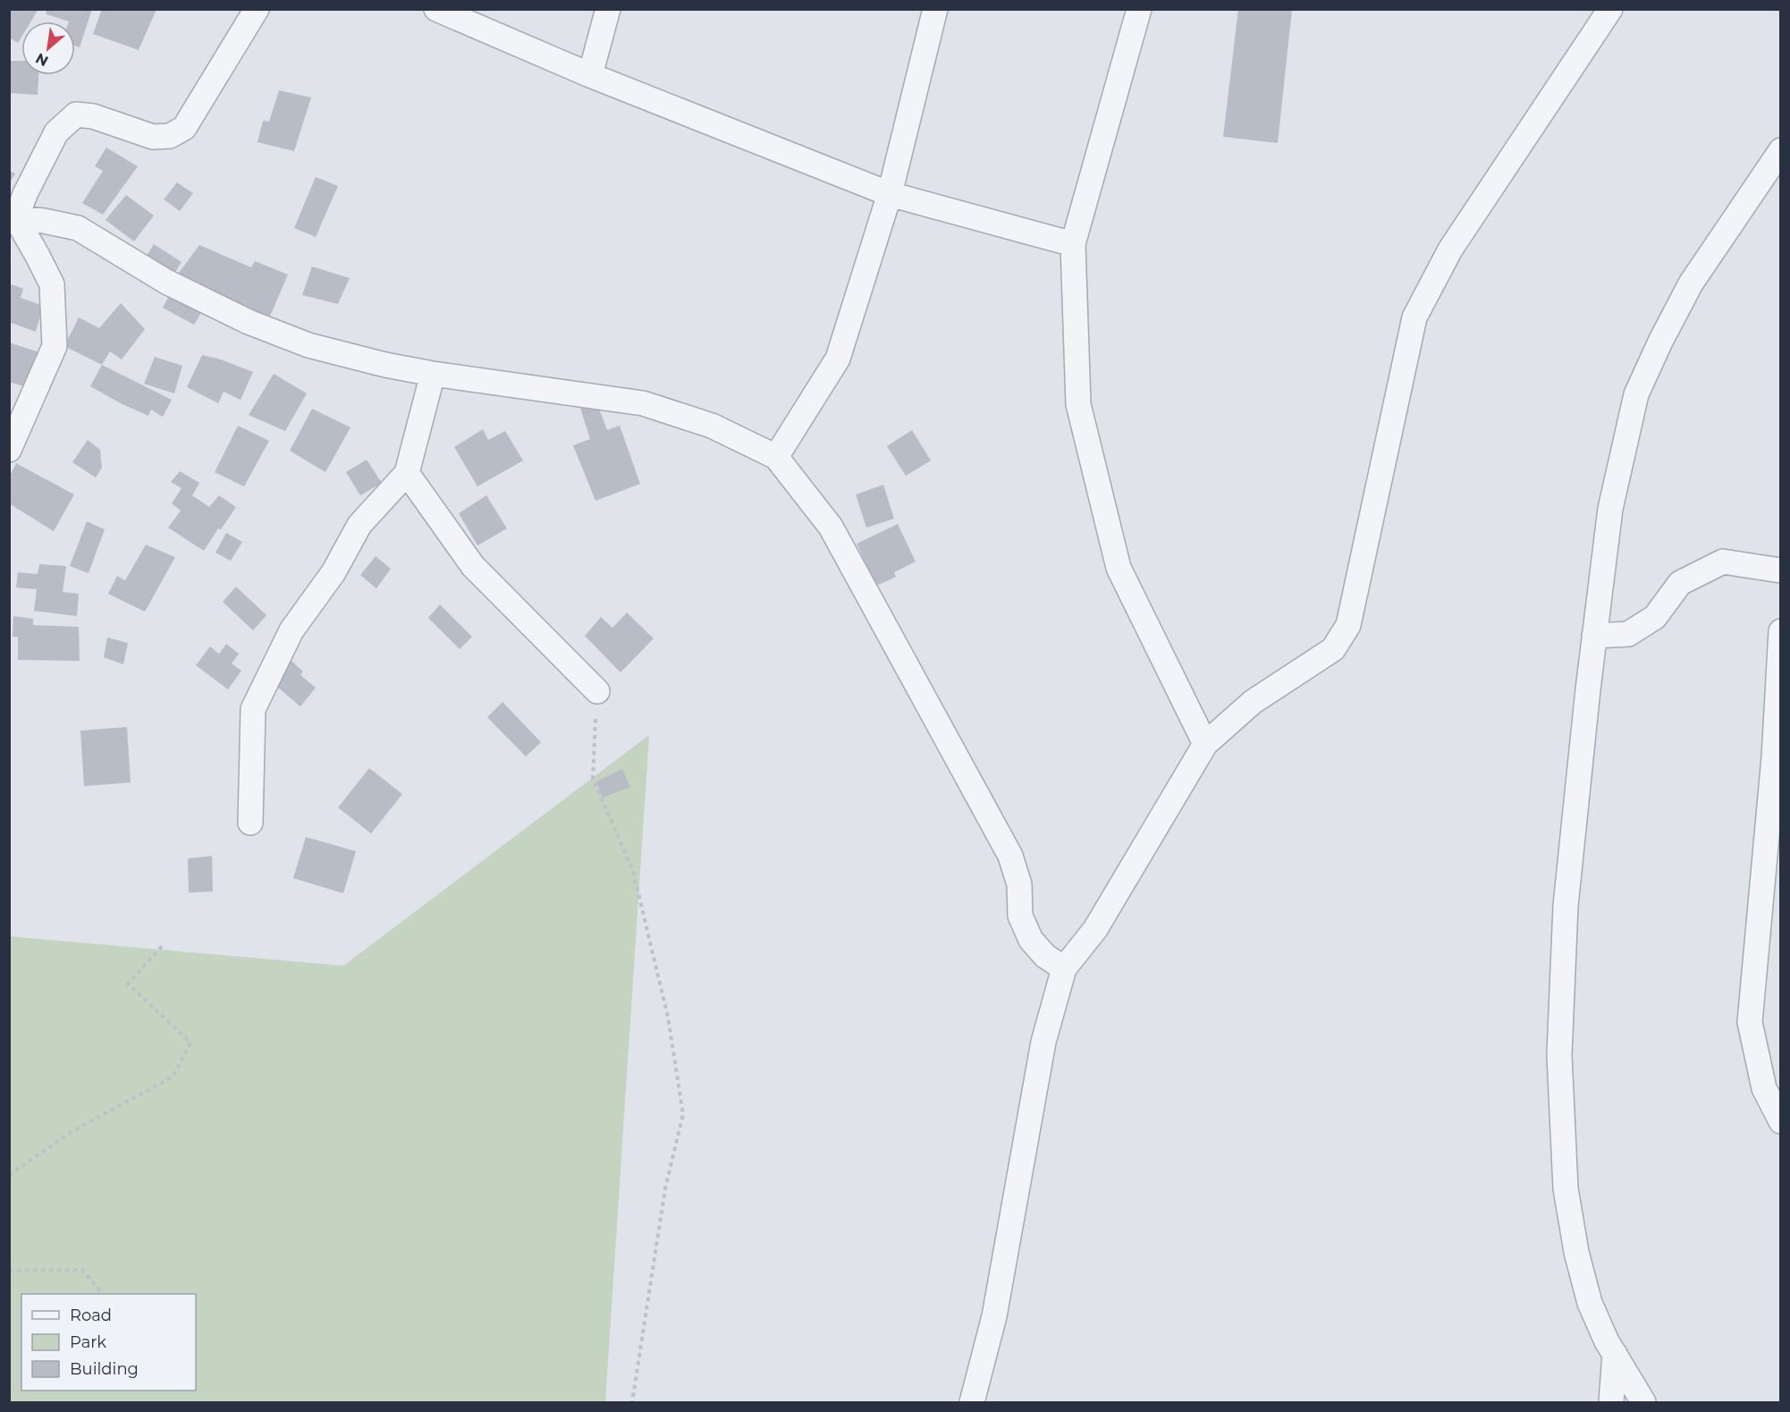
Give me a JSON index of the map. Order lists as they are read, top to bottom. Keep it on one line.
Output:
{"legend":["Road","Park","Building"],"north":"bottom left"}
